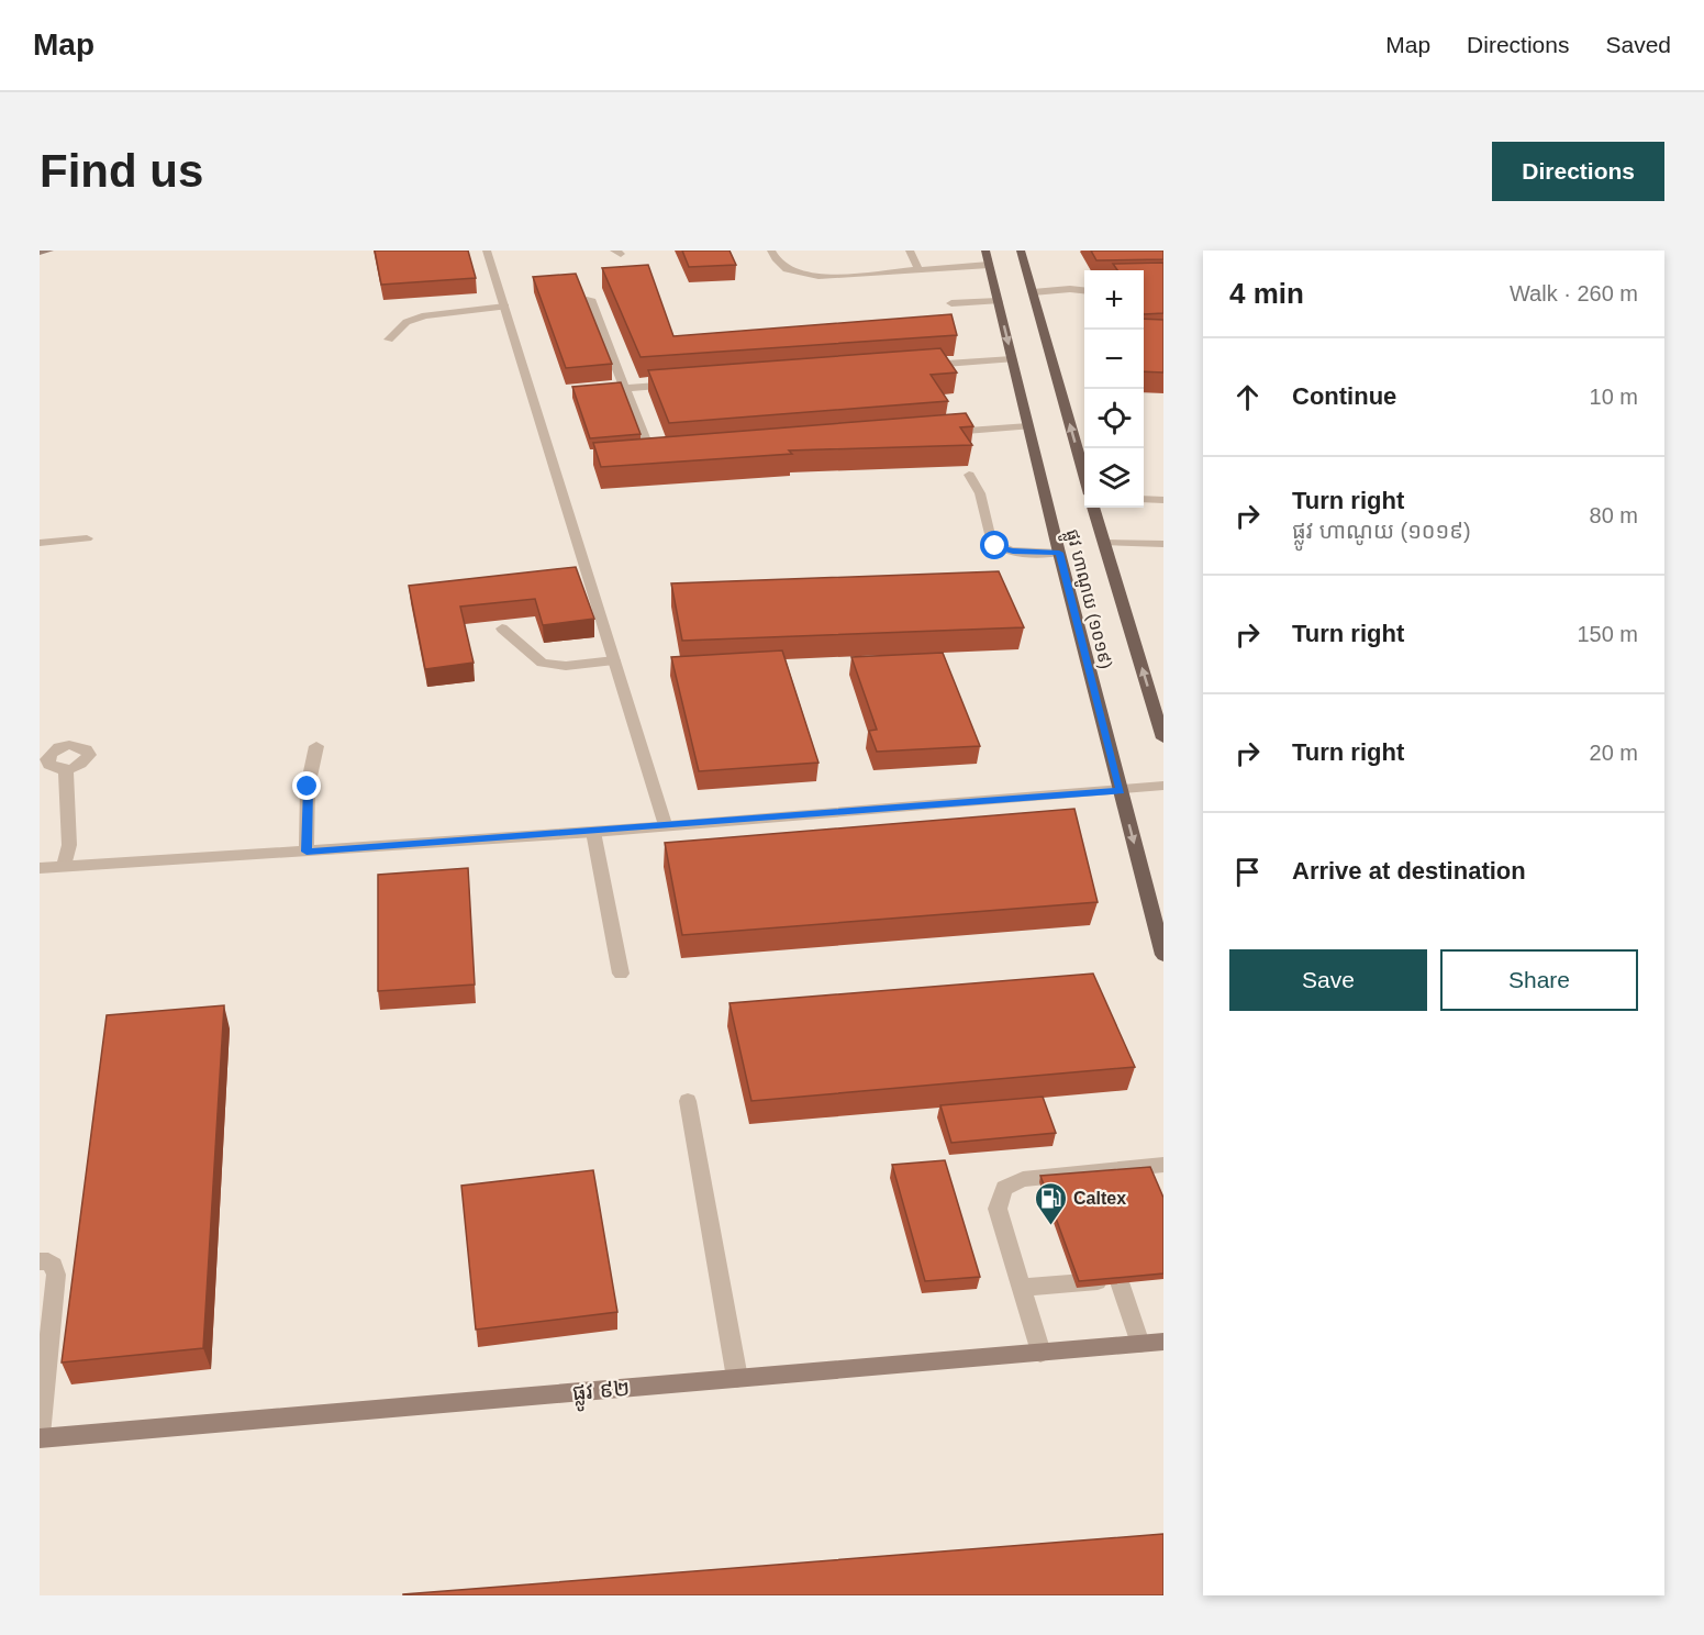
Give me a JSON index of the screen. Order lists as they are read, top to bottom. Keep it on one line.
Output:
{"streets":{"main road":["ផ្លូវ ហាណូយ (១០១៩)","ផ្លូវ ៩២"]},"places":{"fuel station":["Caltex"]},"page":{"header":"Map","nav":["Map","Directions","Saved"],"buttons":["Directions",["Save","Share"]],"title":"Find us","heading":["4 min","Walk · 260 m"],"map_buttons":["+","−"],"list":[["Continue","10 m"],["Turn right","ផ្លូវ ហាណូយ (១០១៩)","80 m"],["Turn right","150 m"],["Turn right","20 m"],"Arrive at destination"]}}
